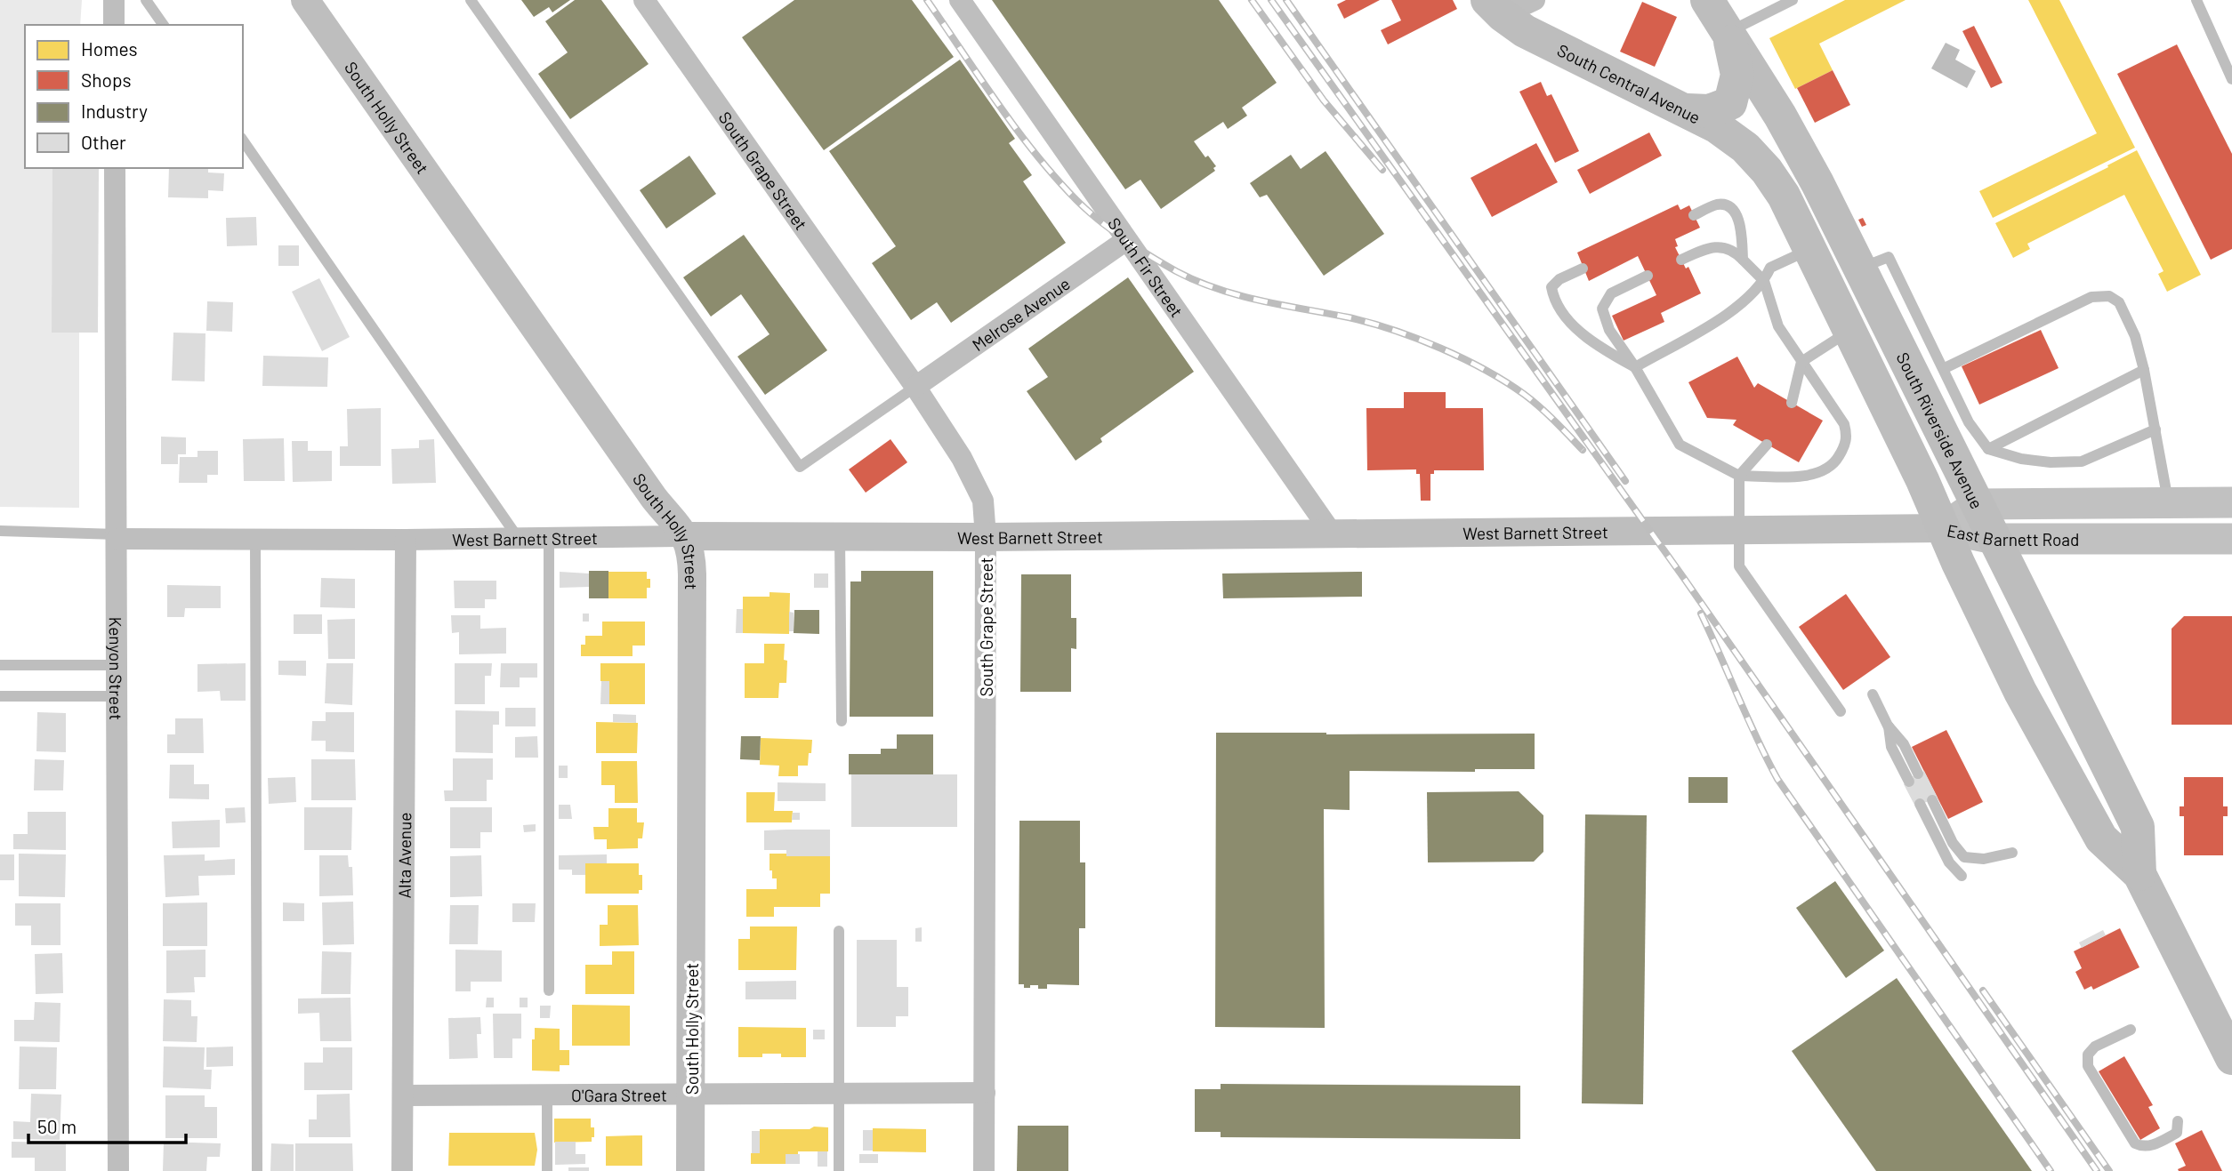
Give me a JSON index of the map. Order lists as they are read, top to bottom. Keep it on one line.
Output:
{"streets":{"main road":["South Central Avenue","South Riverside Avenue","East Barnett Road"],"street":["South Holly Street","South Grape Street","South Fir Street","Melrose Avenue","West Barnett Street","Kenyon Street","Alta Avenue","O'Gara Street"]},"crossings":[["South Central Avenue","South Riverside Avenue"],["South Holly Street","West Barnett Street"],["South Holly Street","O'Gara Street"],["South Grape Street","Melrose Avenue"],["South Grape Street","West Barnett Street"],["South Grape Street","O'Gara Street"],["South Fir Street","Melrose Avenue"],["South Fir Street","West Barnett Street"],["South Riverside Avenue","West Barnett Street"],["South Riverside Avenue","East Barnett Road"],["West Barnett Street","East Barnett Road"],["West Barnett Street","Kenyon Street"],["West Barnett Street","Alta Avenue"],["Alta Avenue","O'Gara Street"]],"legend":["Homes","Shops","Industry","Other"],"scale_bar":"50 m"}
